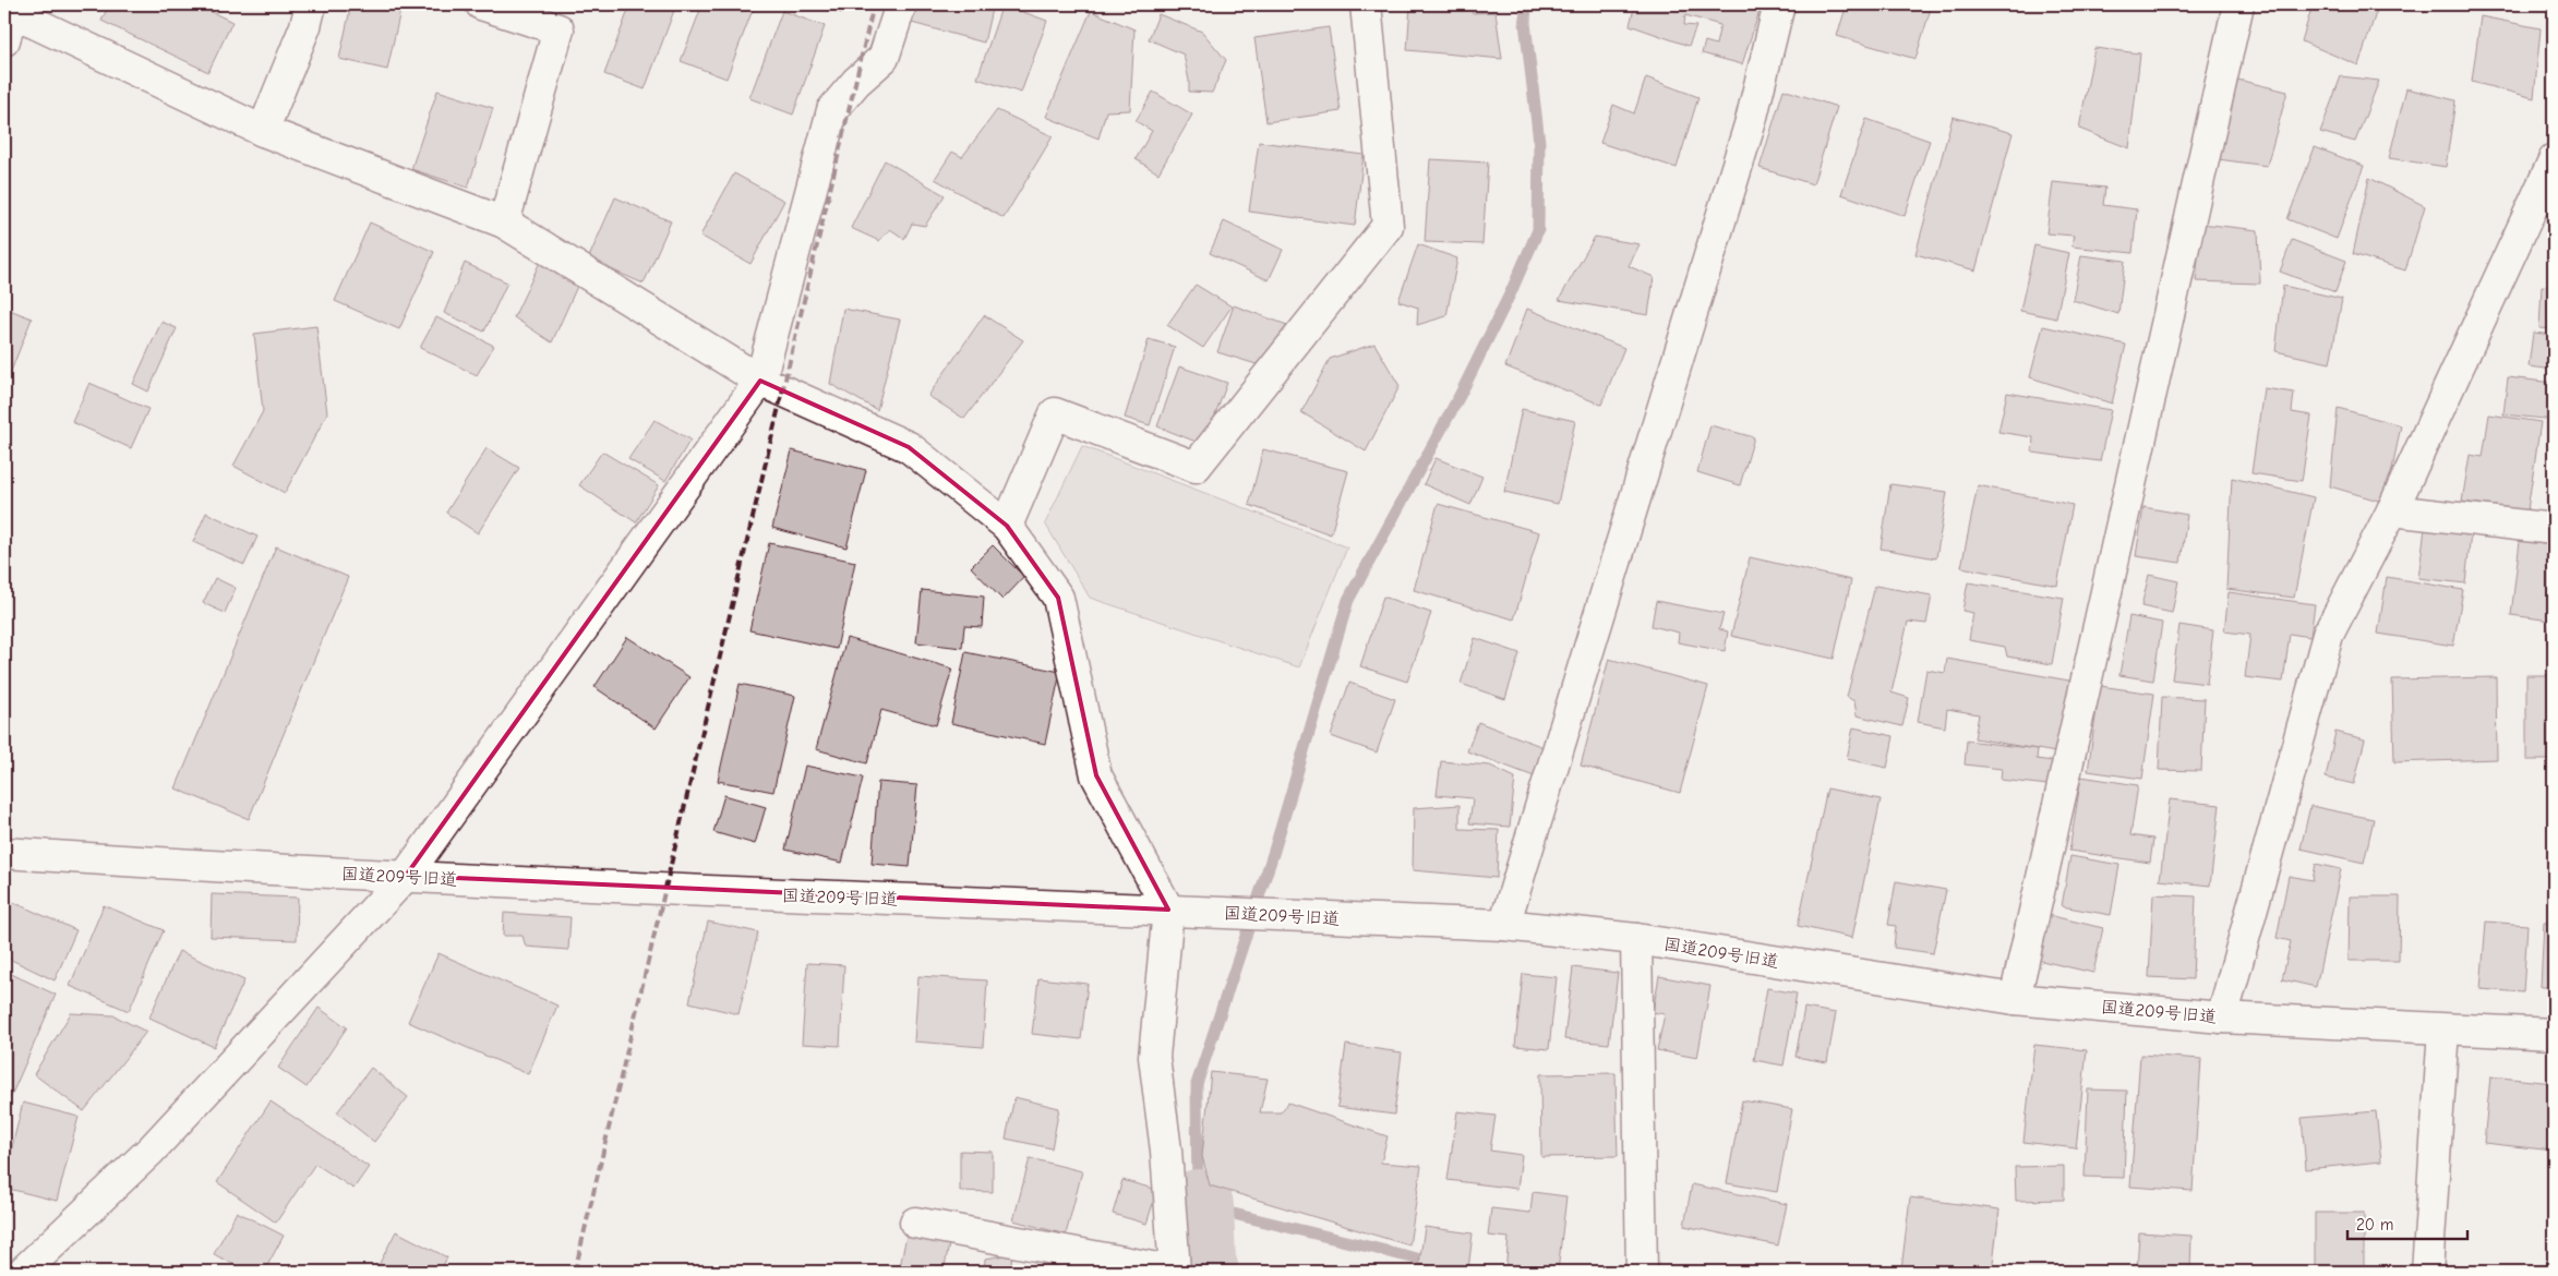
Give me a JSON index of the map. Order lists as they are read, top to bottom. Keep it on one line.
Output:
{"streets":{"street":["国道209号旧道"]},"scale_bar":"20 m"}
